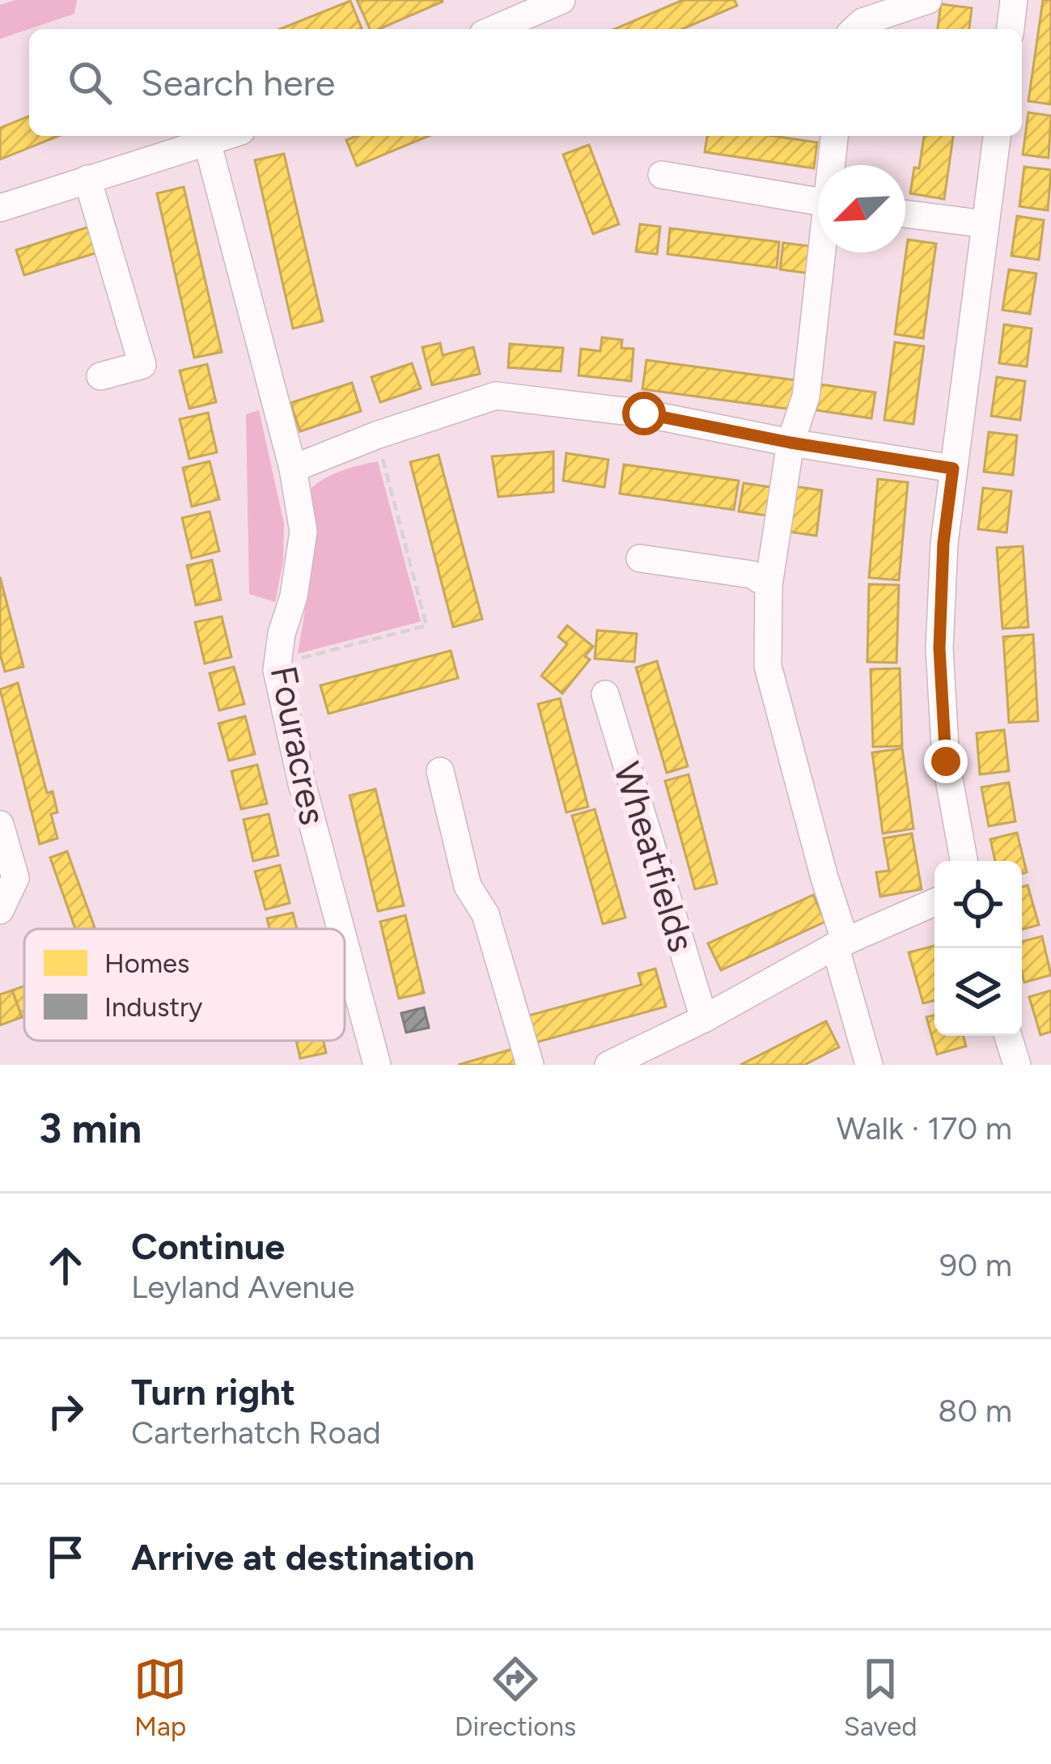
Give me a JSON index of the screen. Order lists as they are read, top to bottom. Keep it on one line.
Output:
{"streets":{"street":["Fouracres","Wheatfields"]},"legend":["Homes","Industry"],"north":"bottom left","page":{"search":"Search here","heading":["3 min","Walk · 170 m"],"list":[["Continue","Leyland Avenue","90 m"],["Turn right","Carterhatch Road","80 m"],"Arrive at destination"],"nav":["Map","Directions","Saved"]}}
